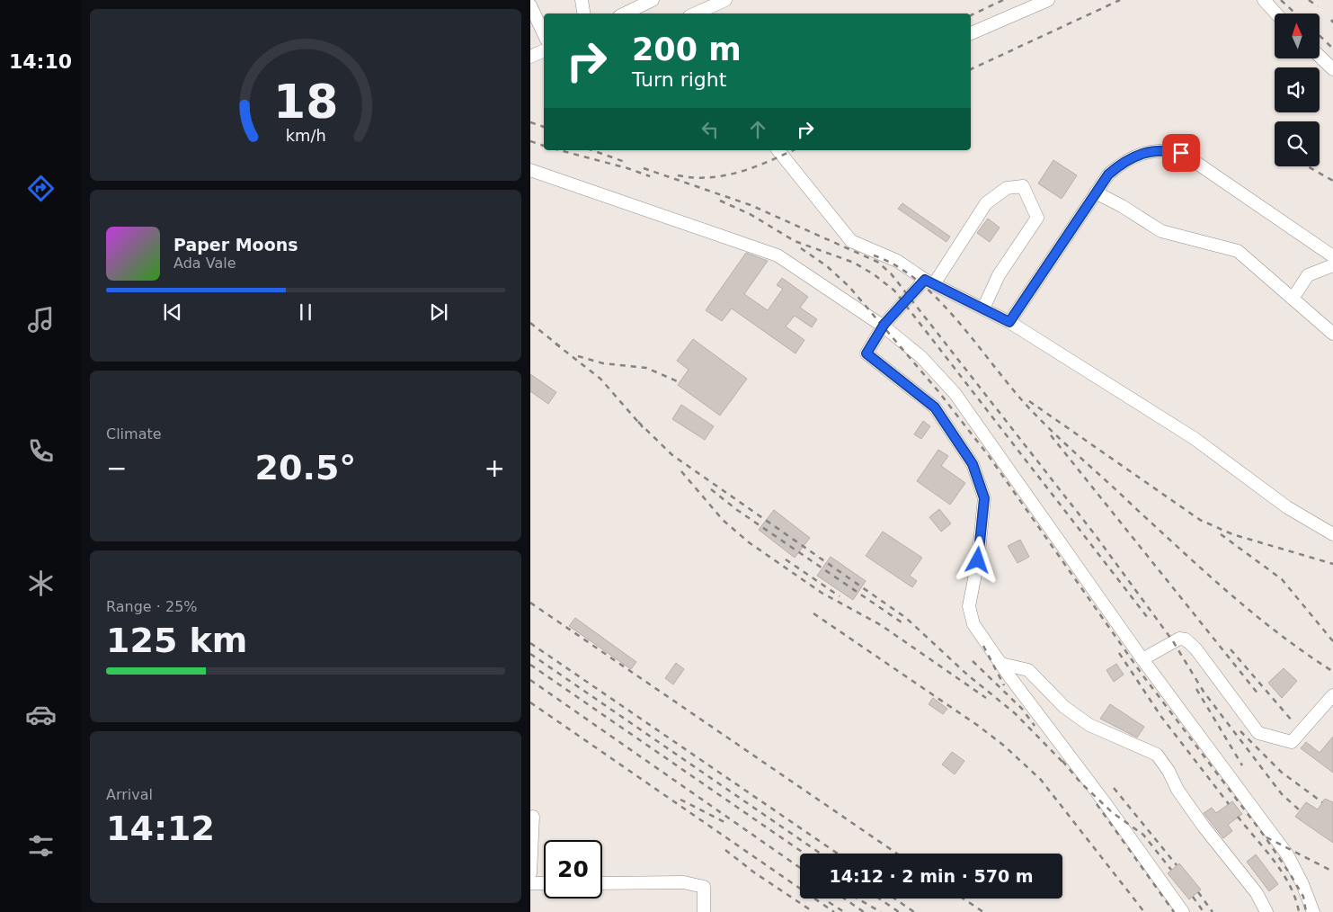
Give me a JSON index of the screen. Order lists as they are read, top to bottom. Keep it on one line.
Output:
{"north":"top","page":{"tabs":"14:10","turn":["200 m","Turn right"],"song":["Paper Moons","Ada Vale"],"tile":["Climate",["Range · 25%","125 km"],["Arrival","14:12"]],"heat":["−","20.5°","+"],"limit":"20","trip":"14:12 · 2 min · 570 m","gauge":["18","km/h"]}}
